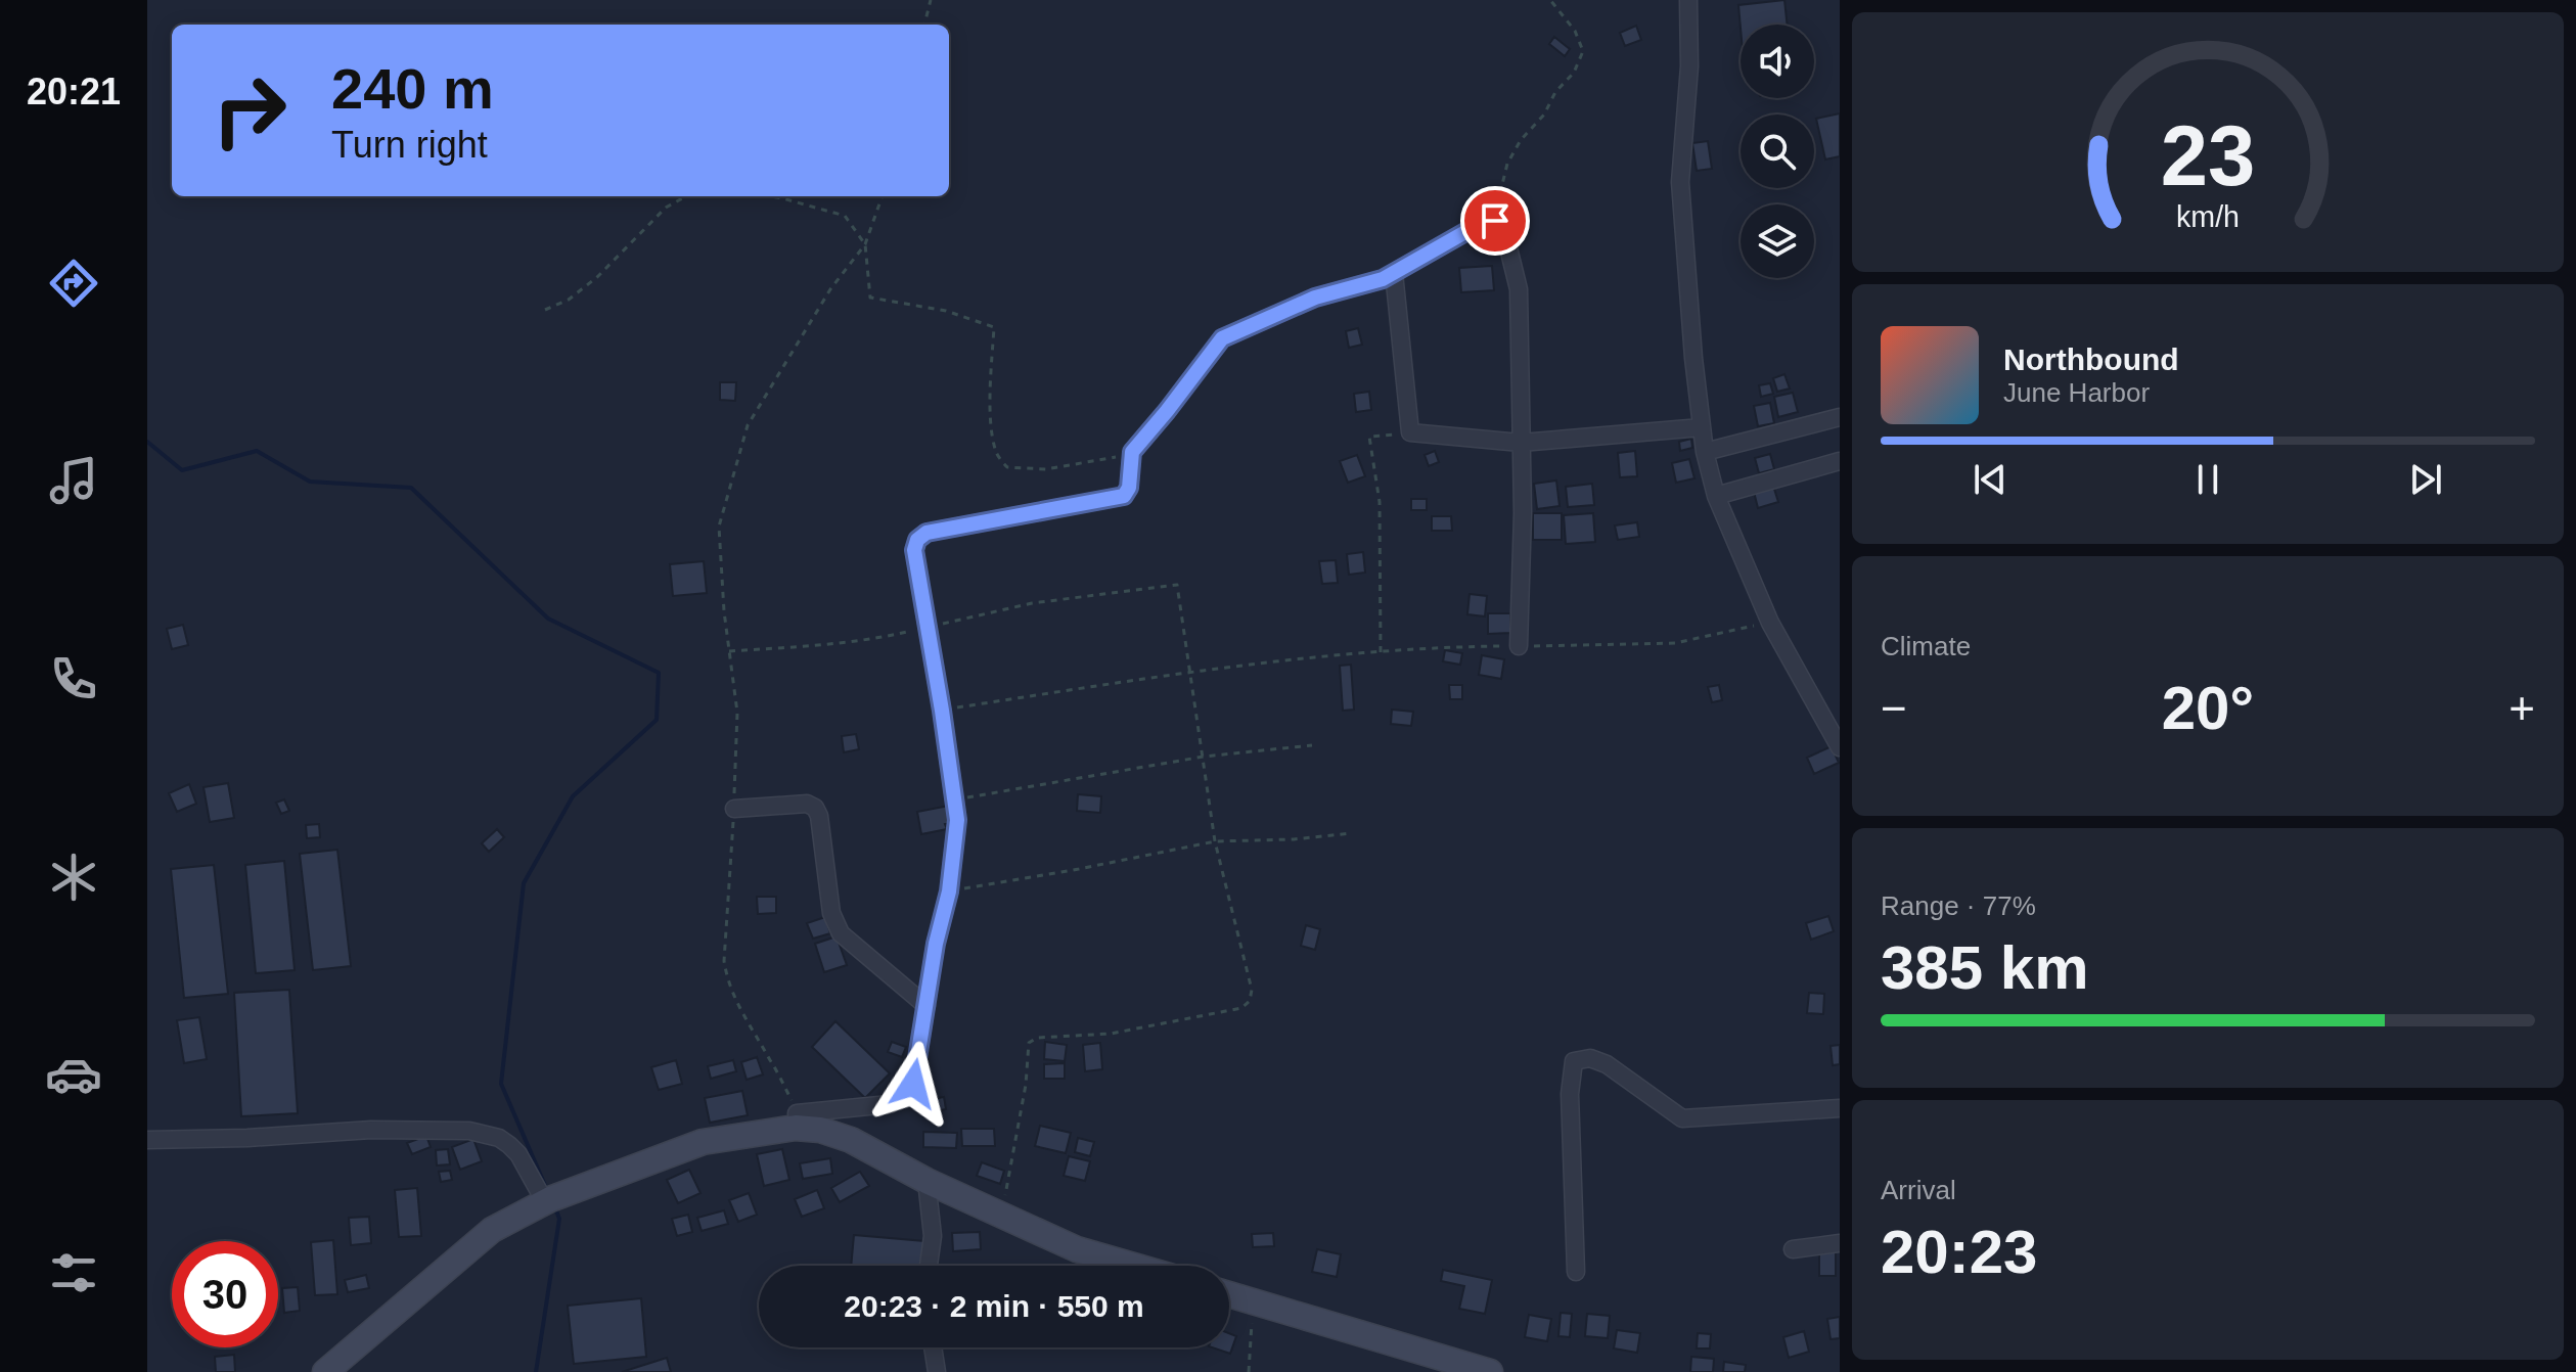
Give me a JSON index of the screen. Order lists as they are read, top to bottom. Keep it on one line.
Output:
{"page":{"tabs":"20:21","turn":["240 m","Turn right"],"song":["Northbound","June Harbor"],"tile":["Climate",["Range · 77%","385 km"],["Arrival","20:23"]],"heat":["−","20°","+"],"limit":"30","trip":"20:23 · 2 min · 550 m","gauge":["23","km/h"]}}
